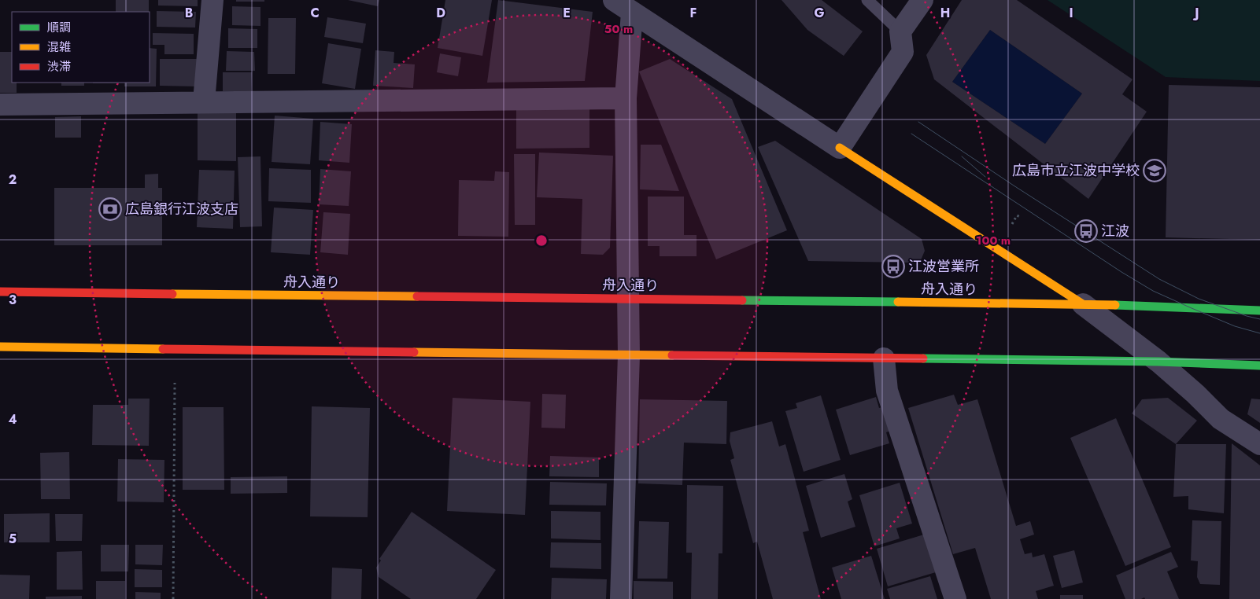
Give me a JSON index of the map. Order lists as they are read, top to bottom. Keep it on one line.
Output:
{"streets":{"street":["舟入通り"]},"places":{"school or university":["広島市立江波中学校"],"bank":["広島銀行江波支店"],"bus stop":["江波","江波営業所"]},"legend":["順調","混雑","渋滞"],"grid":{"columns":["B","C","D","E","F","G","H","I","J"],"rows":["2","3","4","5"]},"rings":["50 m","100 m"]}
